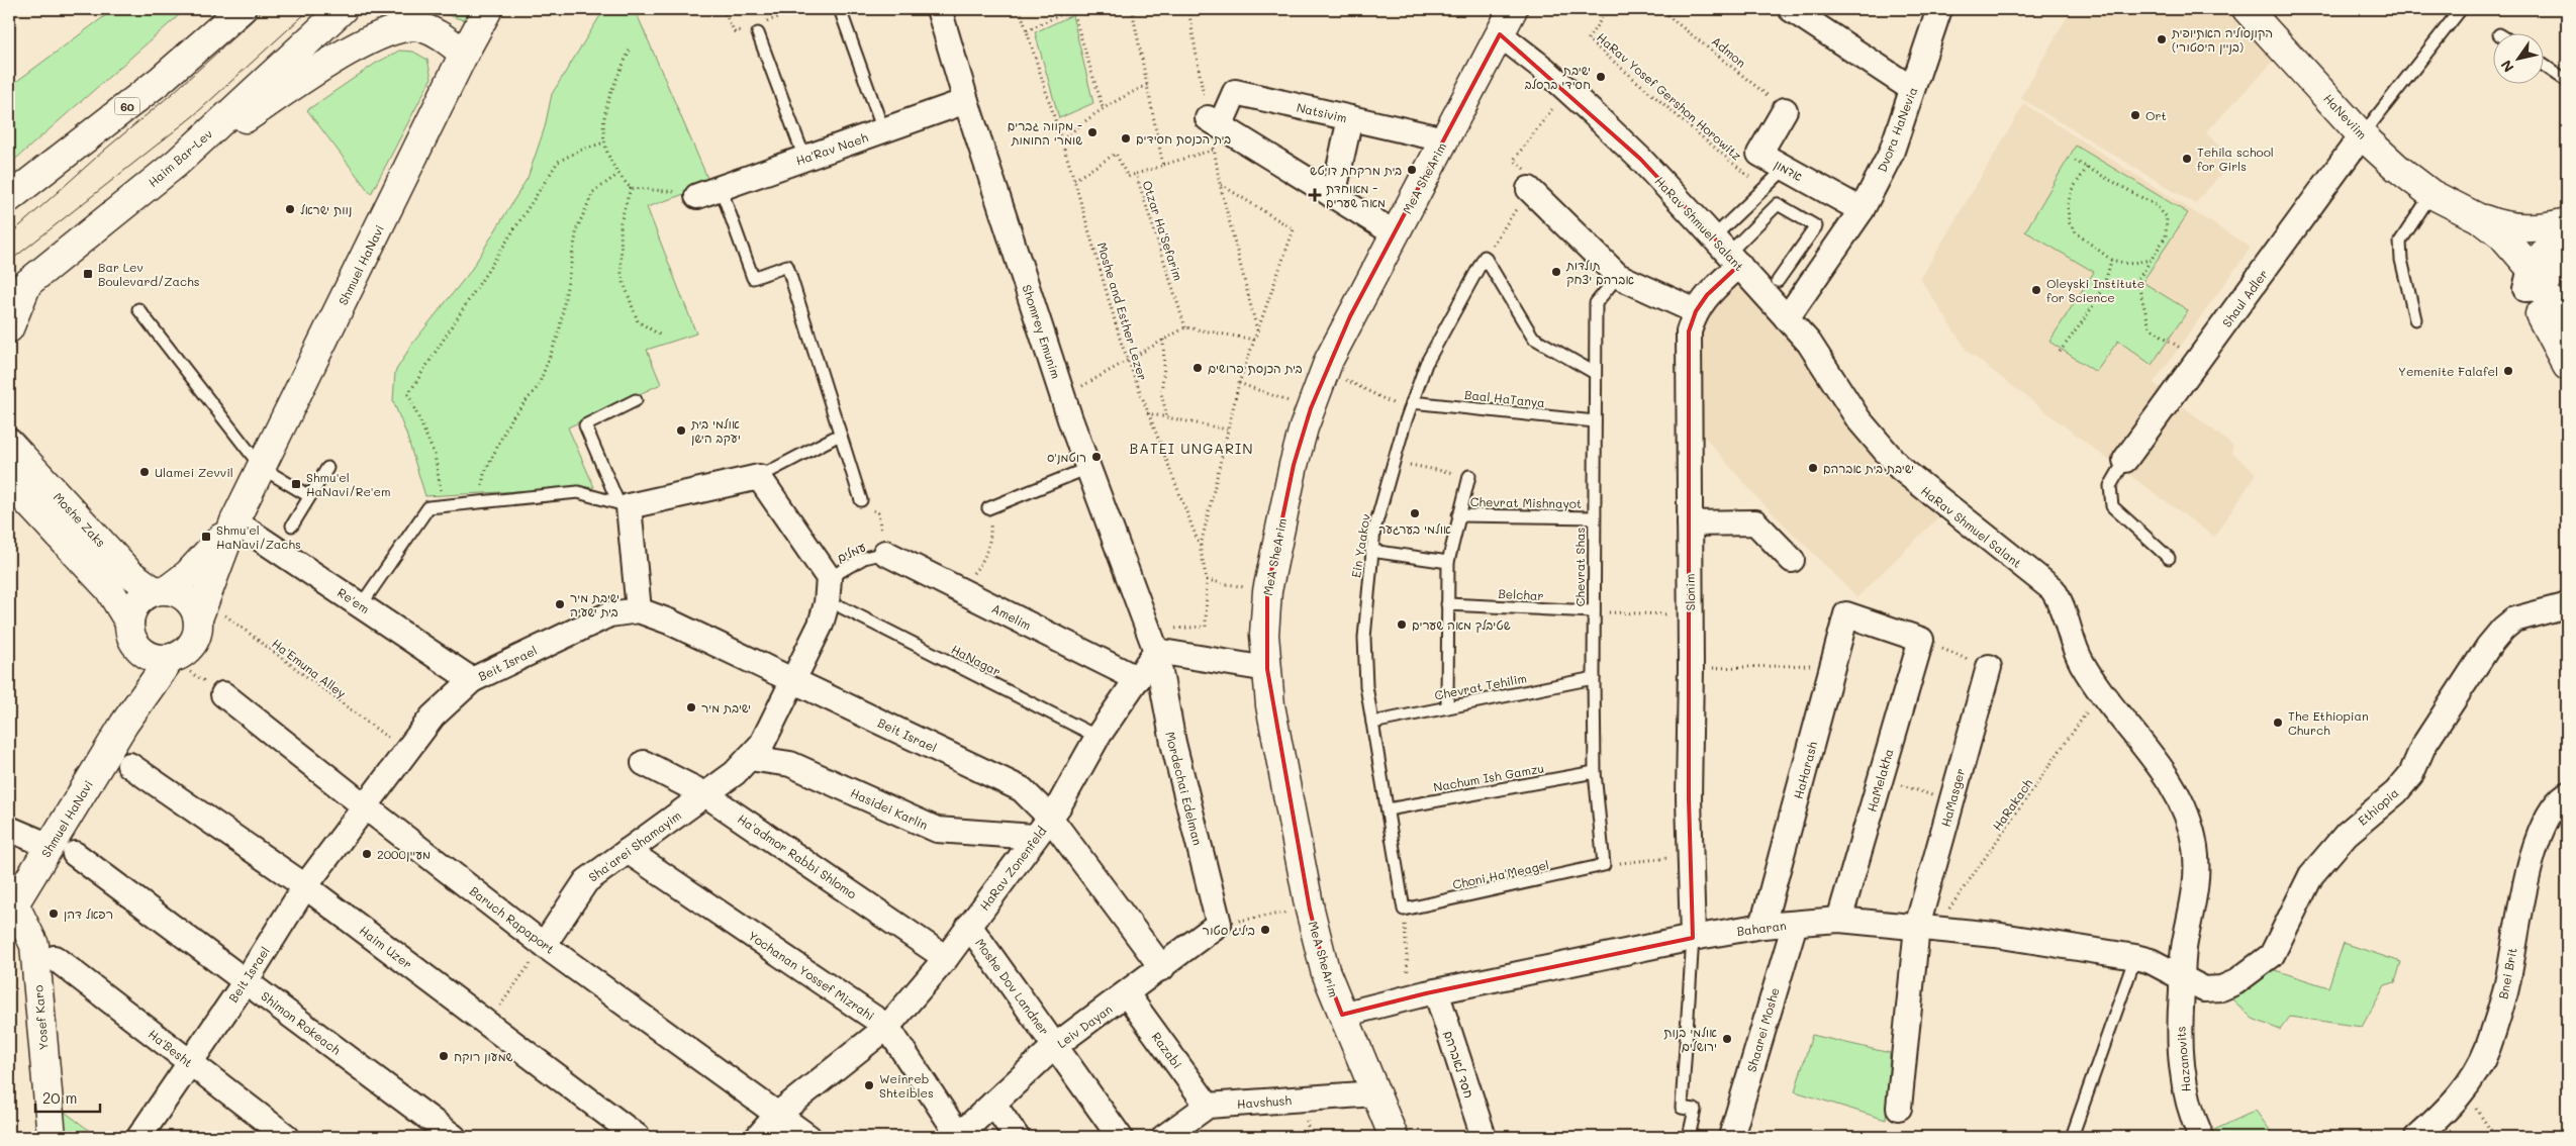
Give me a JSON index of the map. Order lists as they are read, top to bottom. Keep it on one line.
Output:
{"streets":{"main road":["60","HaNeviim","Haim Bar-Lev","MeA SheArim","Shmuel HaNavi","Moshe Zaks","Yosef Karo"],"street":["Natsivim","Dvora HaNevia","Ha'Rav Naeh","אדמון","HaRav Shmuel Salant","Shaul Adler","Shomrey Emunim","Slonim","Re'em","Amelim","Beit Israel","HaHarash","HaMelakha","Mordechai Edelman","HaMasger","Ethiopia","Hasidei Karlin","Sha'arei Shamayim","Ha'admor Rabbi Shlomo","HaRav Zonenfeld","Baruch Rapaport","Baharan","Haim Uzer","Bnei Brit","Yochanan Yossef Mizrahi","Moshe Dov Landner","Shimon Rokeach","Leiv Dayan","Shaarei Moshe","Ha'Besht","Razabi","Hazanovits","חסד לאברהם","Havshush"],"lane":["Baal HaTanya","Chevrat Mishnayot","Ein Yaakov","עמלים","Chevrat Shas","Belchar","HaNagar","Chevrat Tehilim","Nachum Ish Gamzu","Choni Ha'Meagel"],"path":["Admon","HaRav Yosef Gershon Horowitz","Otzar Ha'Sefarim","Moshe and Esther Lezer","Ha'Emuna Alley","HaRakach"]},"crossings":[["Admon","אדמון"],["Natsivim","MeA SheArim"],["HaNeviim","Shaul Adler"],["Dvora HaNevia","אדמון"],["Dvora HaNevia","HaRav Shmuel Salant"],["Ha'Rav Naeh","Shomrey Emunim"],["MeA SheArim","HaRav Shmuel Salant"],["MeA SheArim","Baharan"],["MeA SheArim","Havshush"],["HaRav Shmuel Salant","Slonim"],["HaRav Shmuel Salant","HaRakach"],["HaRav Shmuel Salant","Ethiopia"],["HaRav Shmuel Salant","Baharan"],["HaRav Shmuel Salant","Hazanovits"],["Shmuel HaNavi","Moshe Zaks"],["Shmuel HaNavi","Re'em"],["Shmuel HaNavi","Ha'Emuna Alley"],["Shmuel HaNavi","Yosef Karo"],["Shmuel HaNavi","Shimon Rokeach"],["Shomrey Emunim","Mordechai Edelman"],["Shomrey Emunim","HaRav Zonenfeld"],["Baal HaTanya","Ein Yaakov"],["Baal HaTanya","Chevrat Shas"],["Chevrat Mishnayot","Chevrat Shas"],["Moshe Zaks","Ha'Emuna Alley"],["Ein Yaakov","Chevrat Tehilim"],["Ein Yaakov","Nachum Ish Gamzu"],["Ein Yaakov","Choni Ha'Meagel"],["עמלים","Amelim"],["עמלים","Sha'arei Shamayim"],["Chevrat Shas","Belchar"],["Chevrat Shas","Chevrat Tehilim"],["Chevrat Shas","Nachum Ish Gamzu"],["Chevrat Shas","Choni Ha'Meagel"],["Slonim","Baharan"],["Re'em","Beit Israel"],["Amelim","HaRav Zonenfeld"],["HaNagar","HaRav Zonenfeld"],["Beit Israel","Ha'Emuna Alley"],["Beit Israel","Sha'arei Shamayim"],["Beit Israel","HaRav Zonenfeld"],["Beit Israel","Baruch Rapaport"],["Beit Israel","Haim Uzer"],["Beit Israel","Shimon Rokeach"],["Beit Israel","Ha'Besht"],["HaHarash","HaMelakha"],["HaHarash","Baharan"],["HaMelakha","Baharan"],["Mordechai Edelman","HaRav Zonenfeld"],["Mordechai Edelman","Leiv Dayan"],["HaMasger","HaRakach"],["HaMasger","Baharan"],["HaRakach","Baharan"],["Ethiopia","Baharan"],["Ethiopia","Hazanovits"],["Hasidei Karlin","Sha'arei Shamayim"],["Hasidei Karlin","HaRav Zonenfeld"],["Sha'arei Shamayim","Ha'admor Rabbi Shlomo"],["Sha'arei Shamayim","Baruch Rapaport"],["Sha'arei Shamayim","Yochanan Yossef Mizrahi"],["Ha'admor Rabbi Shlomo","HaRav Zonenfeld"],["HaRav Zonenfeld","Baruch Rapaport"],["HaRav Zonenfeld","Yochanan Yossef Mizrahi"],["HaRav Zonenfeld","Moshe Dov Landner"],["Baharan","Shaarei Moshe"],["Baharan","Hazanovits"],["Baharan","חסד לאברהם"],["Yochanan Yossef Mizrahi","Leiv Dayan"],["Moshe Dov Landner","Leiv Dayan"],["Leiv Dayan","Razabi"],["Razabi","Havshush"]],"districts":["BATEI UNGARIN"],"places":{"other":["הקונסוליה האתיופית (בניין היסטורי)","ישיבת חסידי ברסלב","Ort","מקווה גברים - שומרי החומות","בית הכנסת חסידים","Tehila school for Girls","בית מרקחת דויטש","נוות ישראל","תולדות אברהם יצחק","Oleyski Institute for Science","בית הכנסת פרושים","Yemenite Falafel","אולמי בית יעקב הישן","רוטמנ'ס","ישיבת בית אברהם","Ulamei Zevvil","אולמי בערגער","ישיבת מיר בית ישעיה","שטיבלך מאה שערים","ישיבת מיר","The Ethiopian Church","מעיין2000","רפאל דהן","ביליג סטור","אולמי בנות ירושלים","שמעון רוקח","Weinreb Shteibles"],"health":["מאוחדת - מאה שערים"],"transit":["Bar Lev Boulevard/Zachs","Shmu'el HaNavi/Re'em","Shmu'el HaNavi/Zachs"]},"scale_bar":"20 m","north":"bottom left"}
